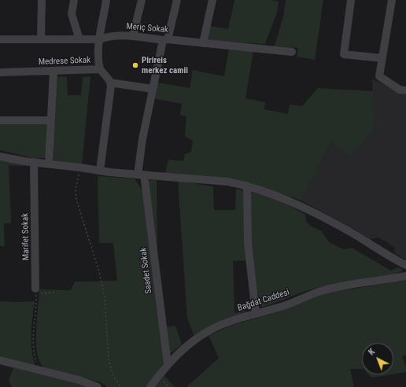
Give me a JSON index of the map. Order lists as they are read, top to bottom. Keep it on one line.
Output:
{"streets":{"street":["Meriç Sokak","Medrese Sokak","Marifet Sokak","Saadet Sokak","Bağdat Caddesi"]},"crossings":[["Meriç Sokak","Saadet Sokak"],["Saadet Sokak","Bağdat Caddesi"]],"places":["Pirireis merkez camii"],"north":"top left"}
